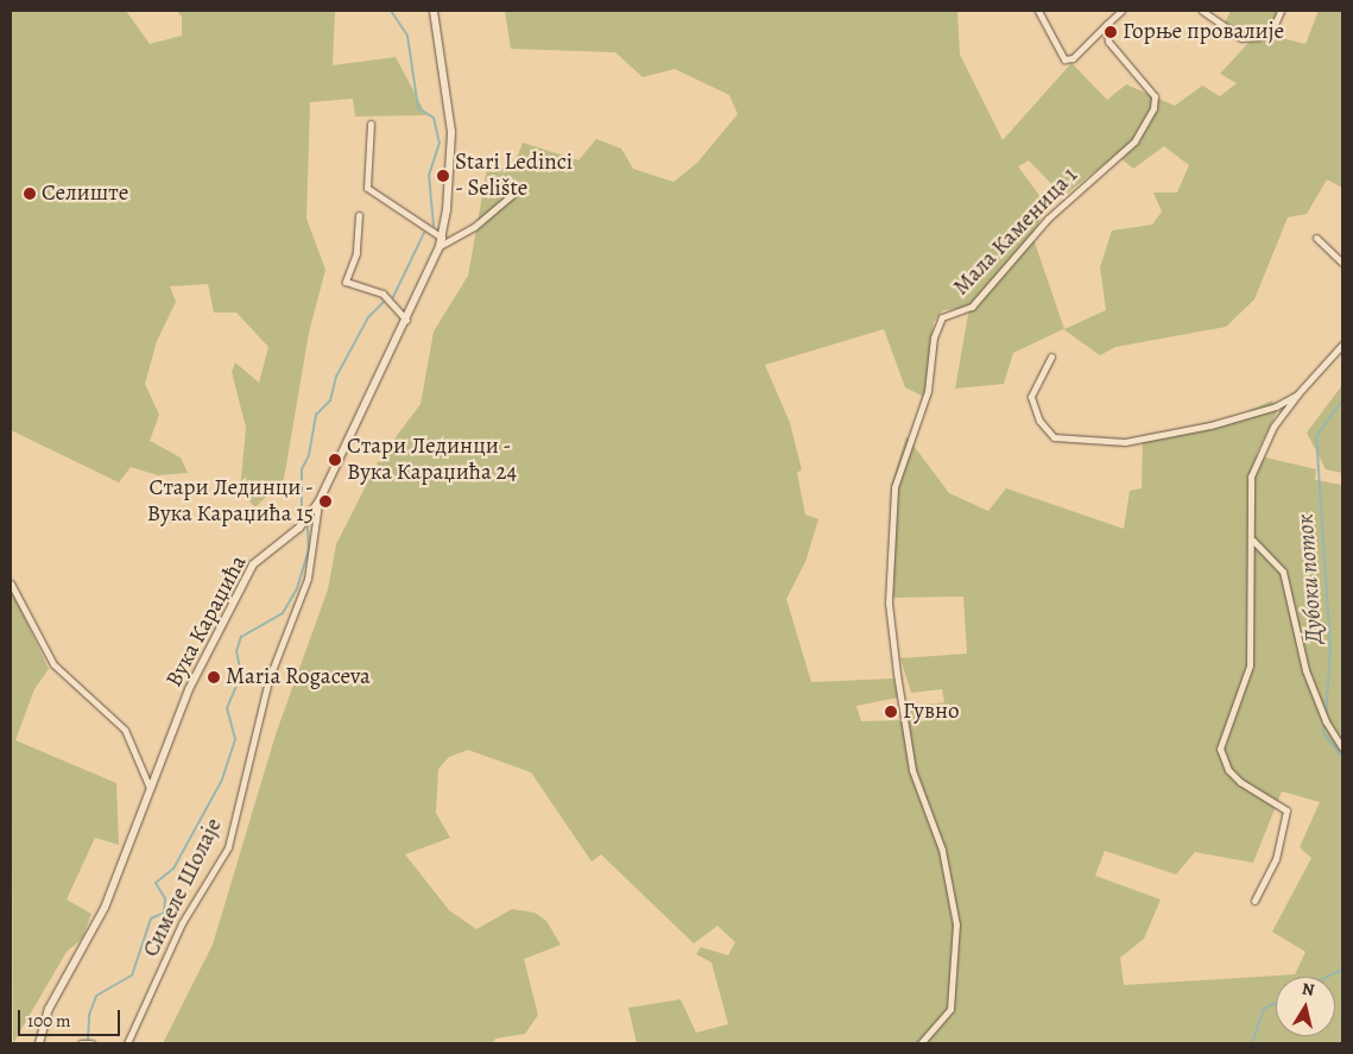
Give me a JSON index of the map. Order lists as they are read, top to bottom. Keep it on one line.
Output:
{"streets":{"street":["Мала Каменица 1","Вука Караџића","Симеле Шолаје"]},"crossings":[["Вука Караџића","Симеле Шолаје"]],"water":["Дубоки поток"],"places":["Горње провалије","Stari Ledinci - Selište","Селиште","Стари Лединци - Вука Караџића 24","Стари Лединци - Вука Караџића 15","Maria Rogaceva","Гувно"],"scale_bar":"100 m","north":"top"}
